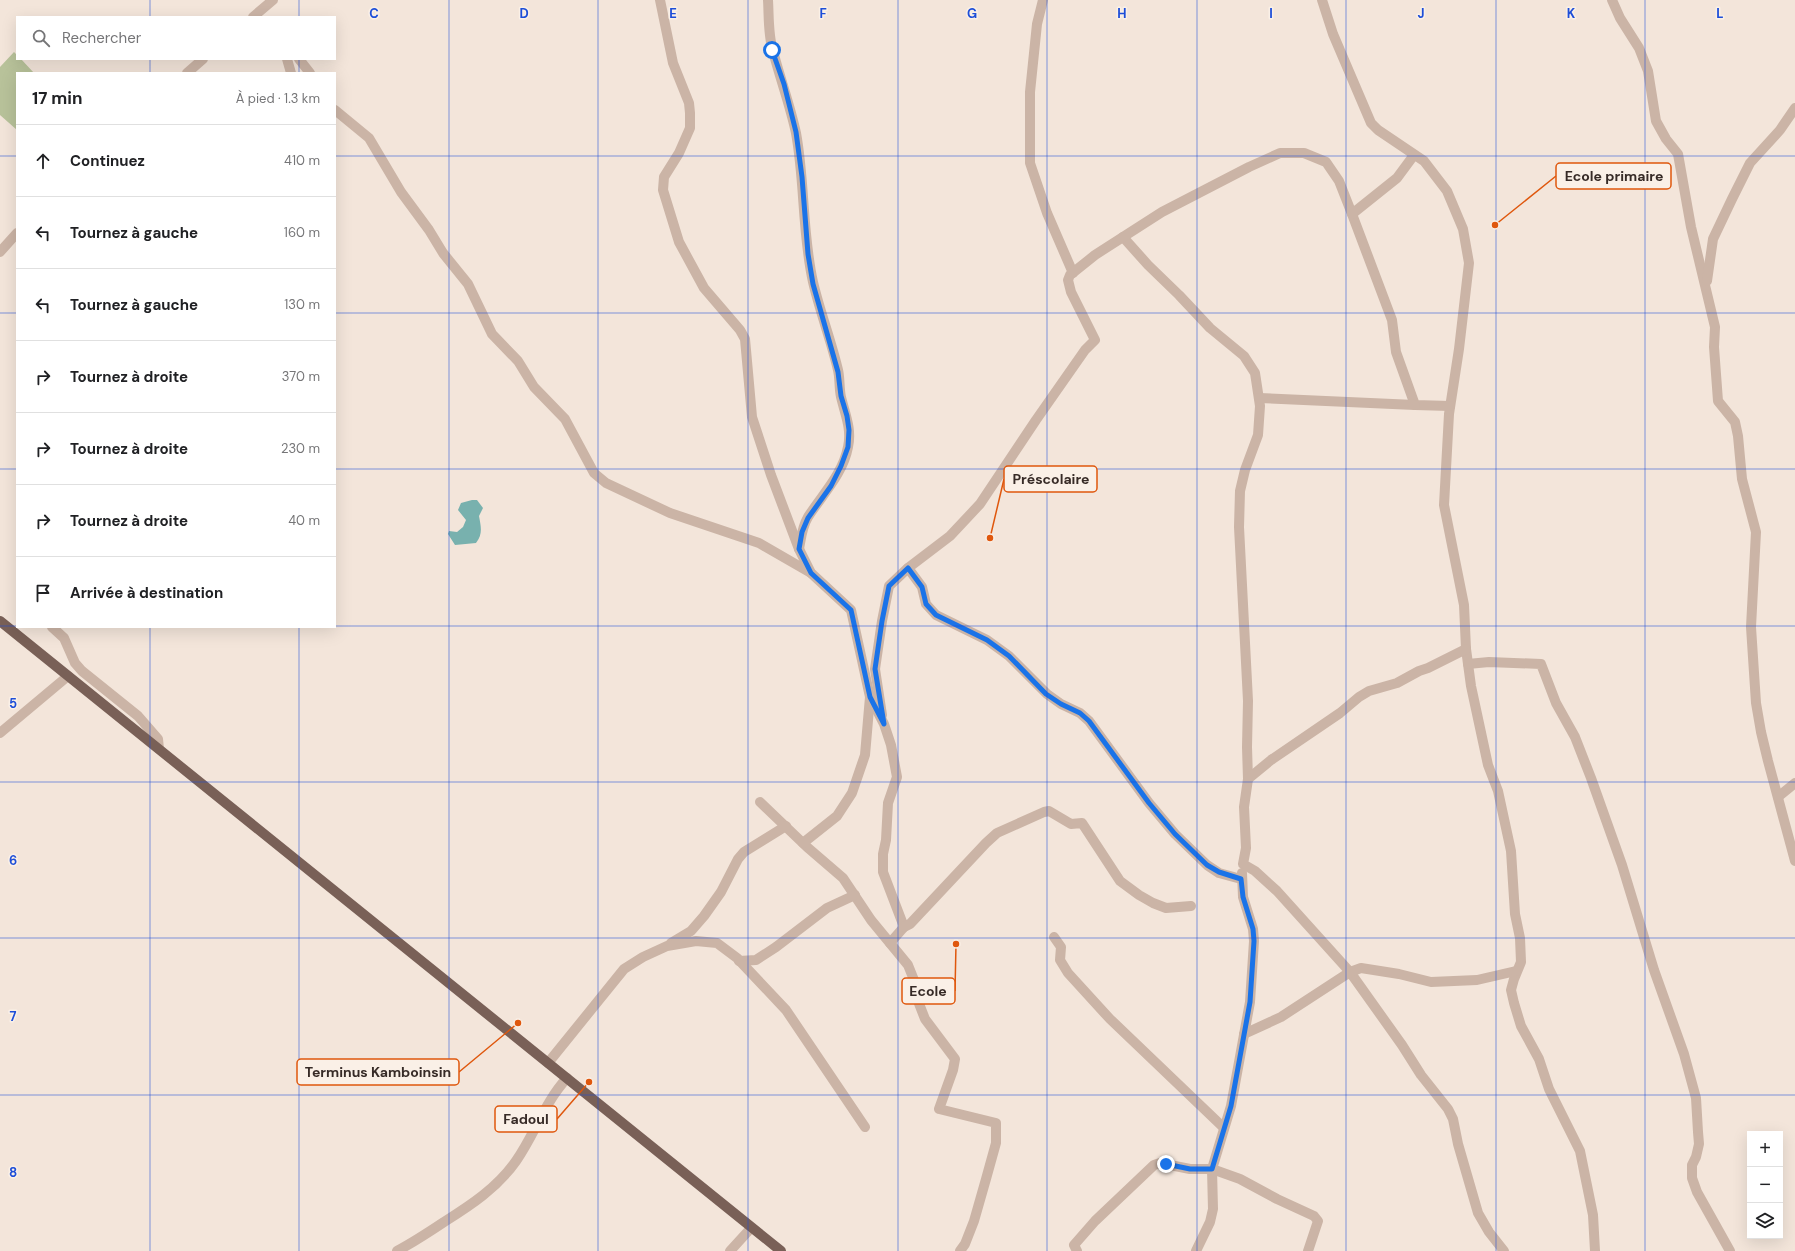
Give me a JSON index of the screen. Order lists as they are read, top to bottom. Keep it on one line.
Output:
{"places":["Ecole primaire","Préscolaire","Ecole","Terminus Kamboinsin","Fadoul"],"page":{"search":"Rechercher","heading":["17 min","À pied · 1.3 km"],"list":[["Continuez","410 m"],["Tournez à gauche","160 m"],["Tournez à gauche","130 m"],["Tournez à droite","370 m"],["Tournez à droite","230 m"],["Tournez à droite","40 m"],"Arrivée à destination"],"map_buttons":["+","−"]},"grid":{"columns":["C","D","E","F","G","H","I","J","K","L"],"rows":["5","6","7","8"]}}
